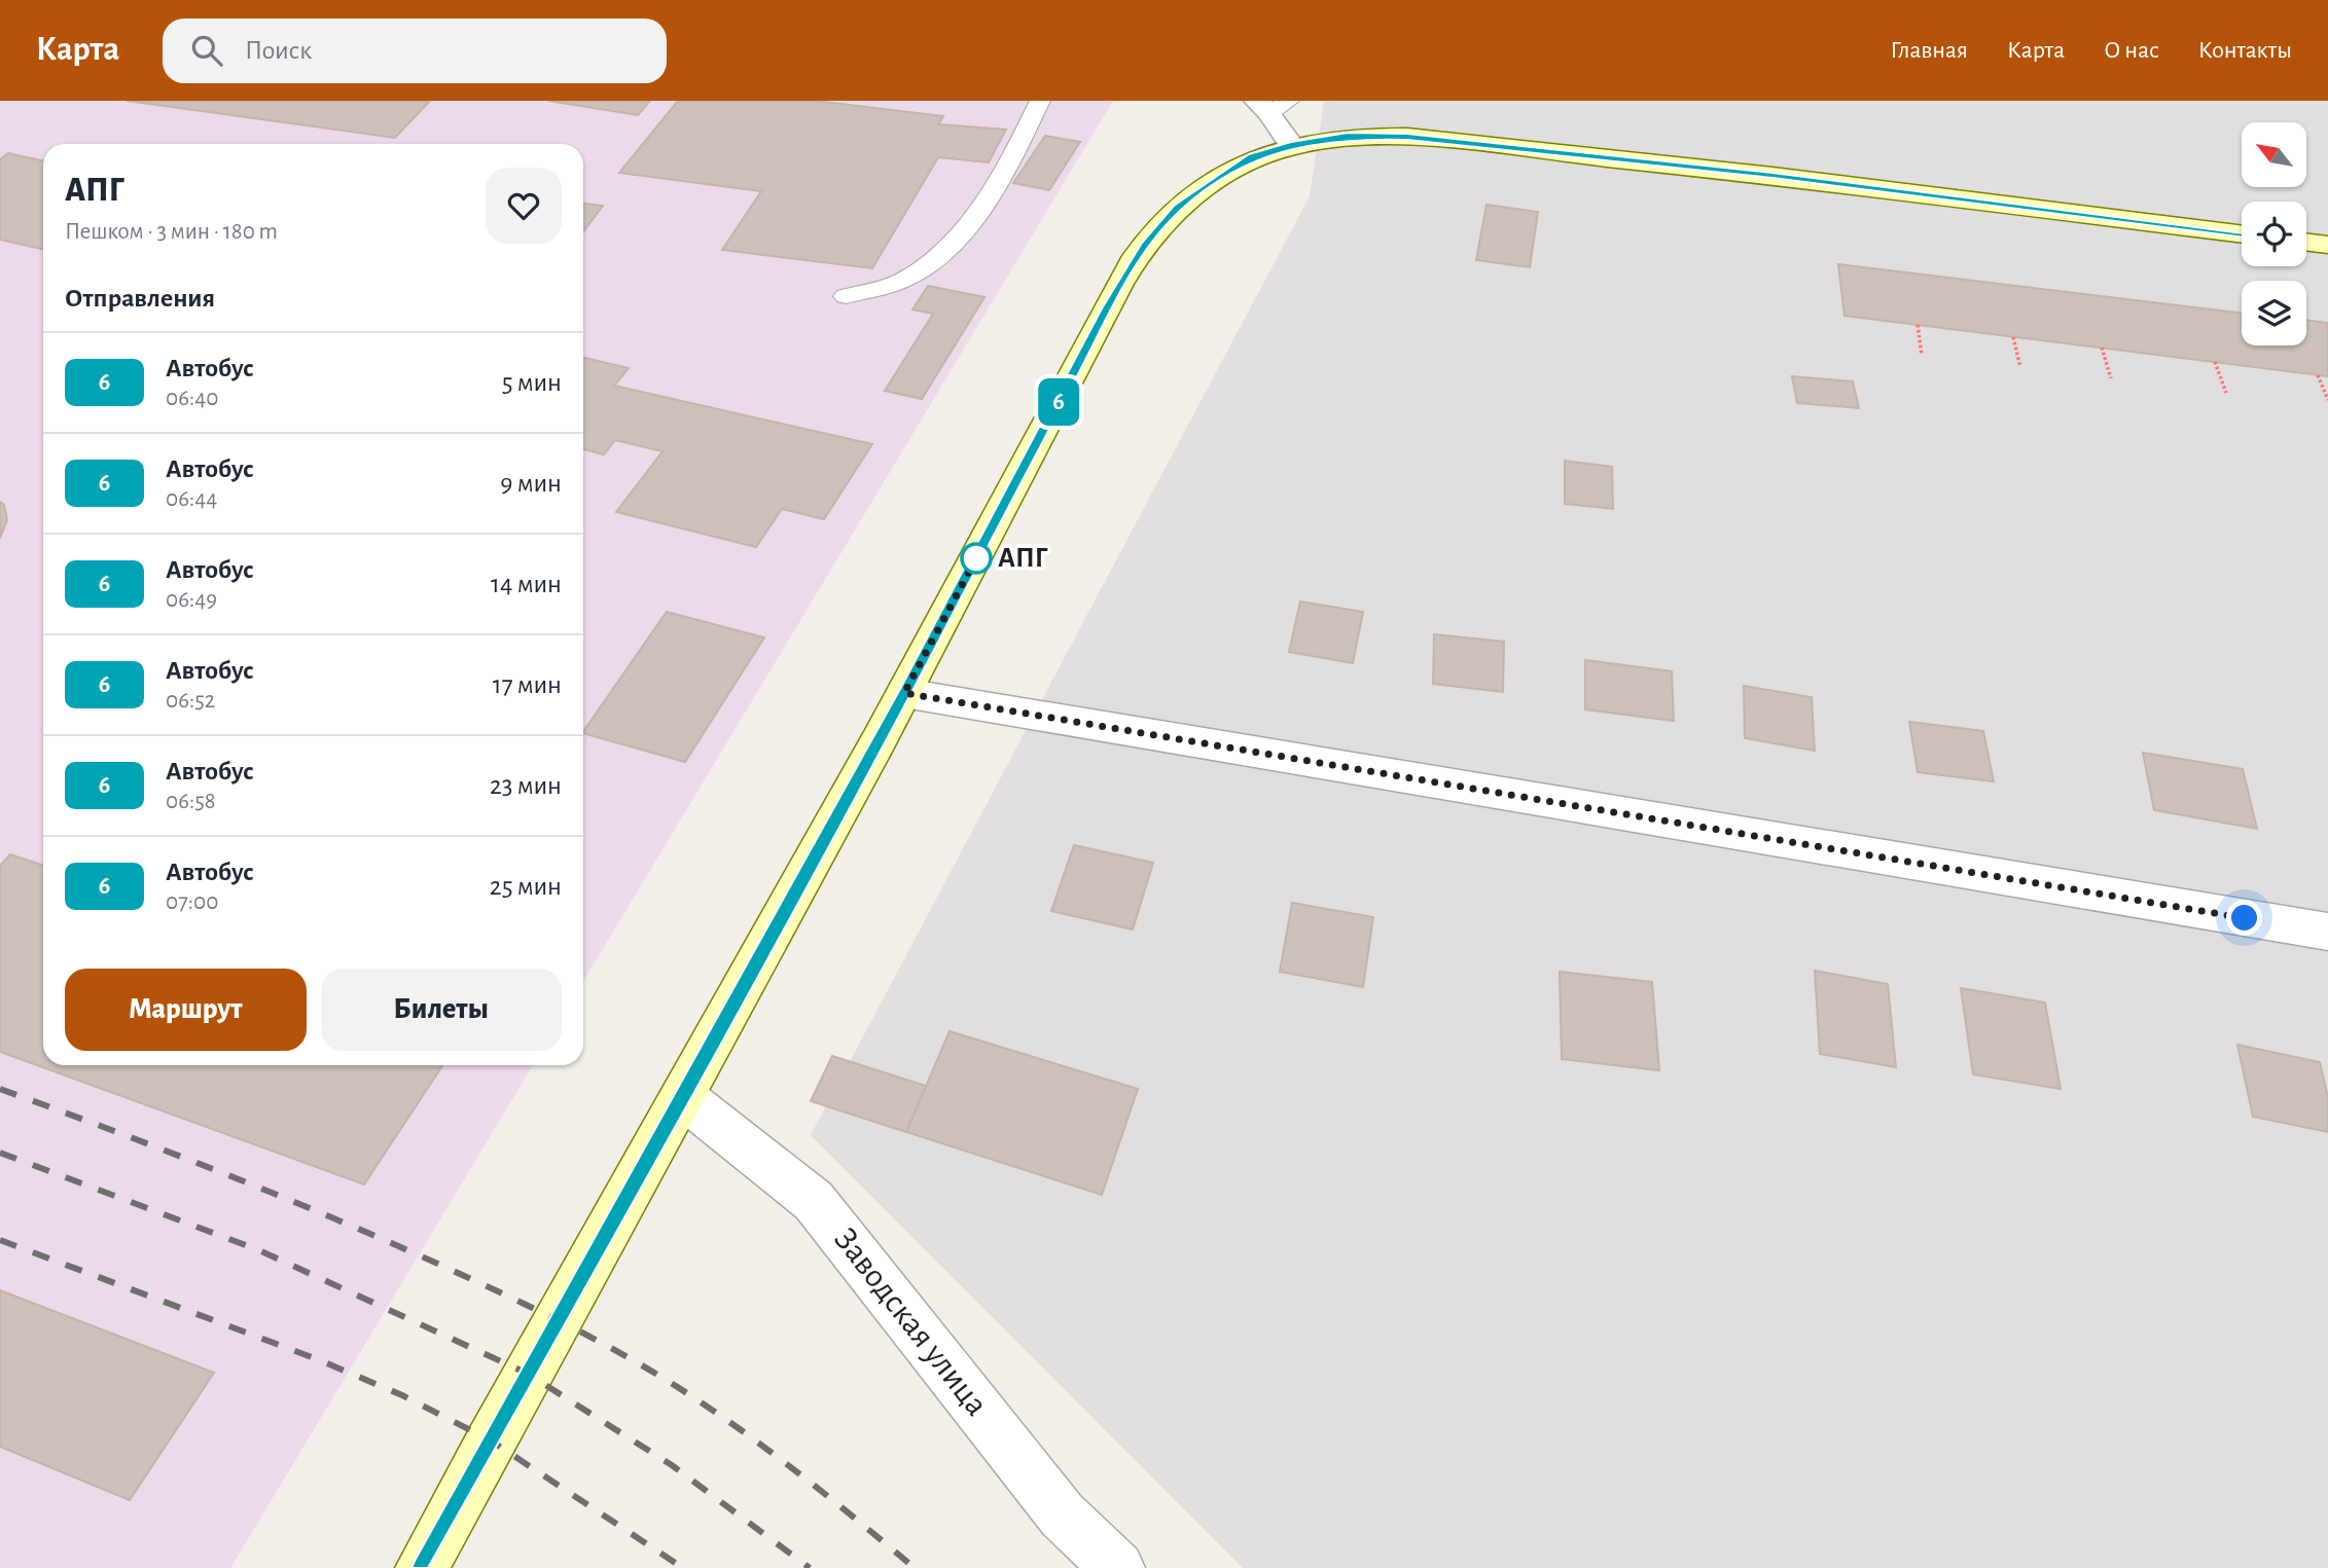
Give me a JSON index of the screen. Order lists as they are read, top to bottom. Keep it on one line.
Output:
{"streets":{"street":["Заводская улица"]},"places":["АПГ"],"lines":["bus line 6"],"north":"top left","page":{"header":"Карта","search":"Поиск","nav":["Главная","Карта","О нас","Контакты"],"on_map":"6","heading":[["АПГ","Пешком · 3 мин · 180 m"],"Отправления"],"list":[{"mark":"6","name":"Автобус","note":"06:40","value":"5 мин"},{"mark":"6","name":"Автобус","note":"06:44","value":"9 мин"},{"mark":"6","name":"Автобус","note":"06:49","value":"14 мин"},{"mark":"6","name":"Автобус","note":"06:52","value":"17 мин"},{"mark":"6","name":"Автобус","note":"06:58","value":"23 мин"},{"mark":"6","name":"Автобус","note":"07:00","value":"25 мин"}],"buttons":["Маршрут","Билеты"]}}
